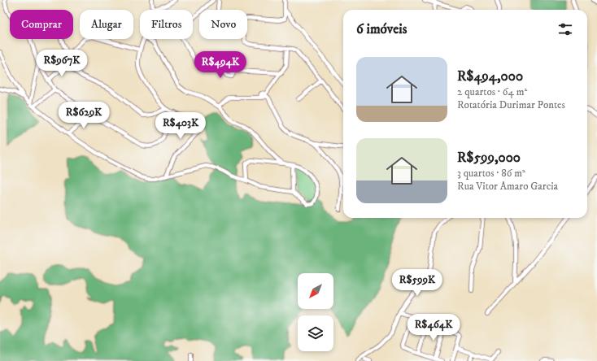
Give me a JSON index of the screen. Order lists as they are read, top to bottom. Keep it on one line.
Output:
{"north":"bottom left","page":{"chip":["Comprar","Alugar","Filtros","Novo"],"heading":"6 imóveis","list":[{"name":"R$494,000","note":"2 quartos · 64 m² · Rotatória Durimar Pontes"},{"name":"R$599,000","note":"3 quartos · 86 m² · Rua Vitor Amaro Garcia"}],"price":["R$967K","R$494K","R$629K","R$403K","R$599K","R$464K"]}}
